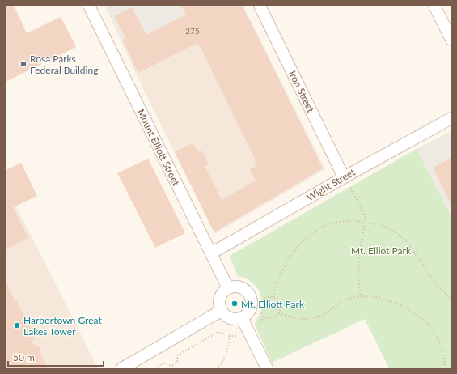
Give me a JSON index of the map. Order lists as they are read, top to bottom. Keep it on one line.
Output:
{"streets":{"street":["Iron Street","Mount Elliott Street","Wight Street"]},"crossings":[["Iron Street","Wight Street"],["Mount Elliott Street","Wight Street"]],"parks":["Mt. Elliot Park"],"places":["Rosa Parks Federal Building","Mt. Elliott Park","Harbortown Great Lakes Tower"],"house_numbers":["275"],"scale_bar":"50 m"}
